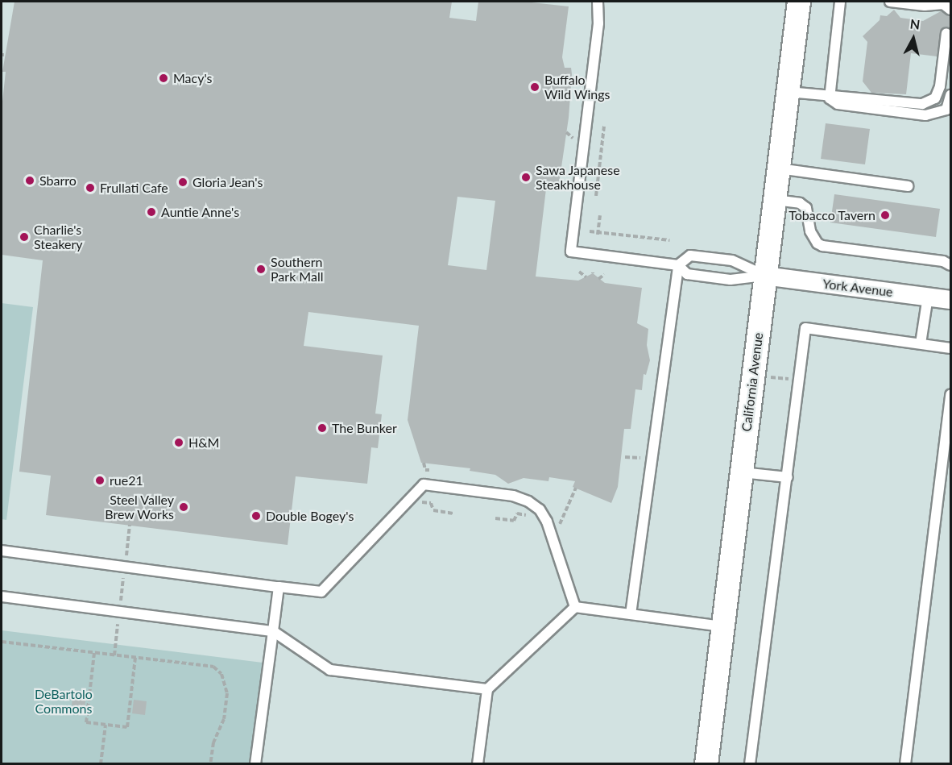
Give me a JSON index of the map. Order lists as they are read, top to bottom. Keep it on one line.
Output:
{"streets":{"street":["York Avenue","California Avenue"]},"crossings":[["York Avenue","California Avenue"]],"parks":["DeBartolo Commons"],"places":["Macy's","Buffalo Wild Wings","Sawa Japanese Steakhouse","Sbarro","Gloria Jean's","Frullati Cafe","Auntie Anne's","Tobacco Tavern","Charlie's Steakery","Southern Park Mall","The Bunker","H&M","rue21","Steel Valley Brew Works","Double Bogey's"],"north":"top"}
